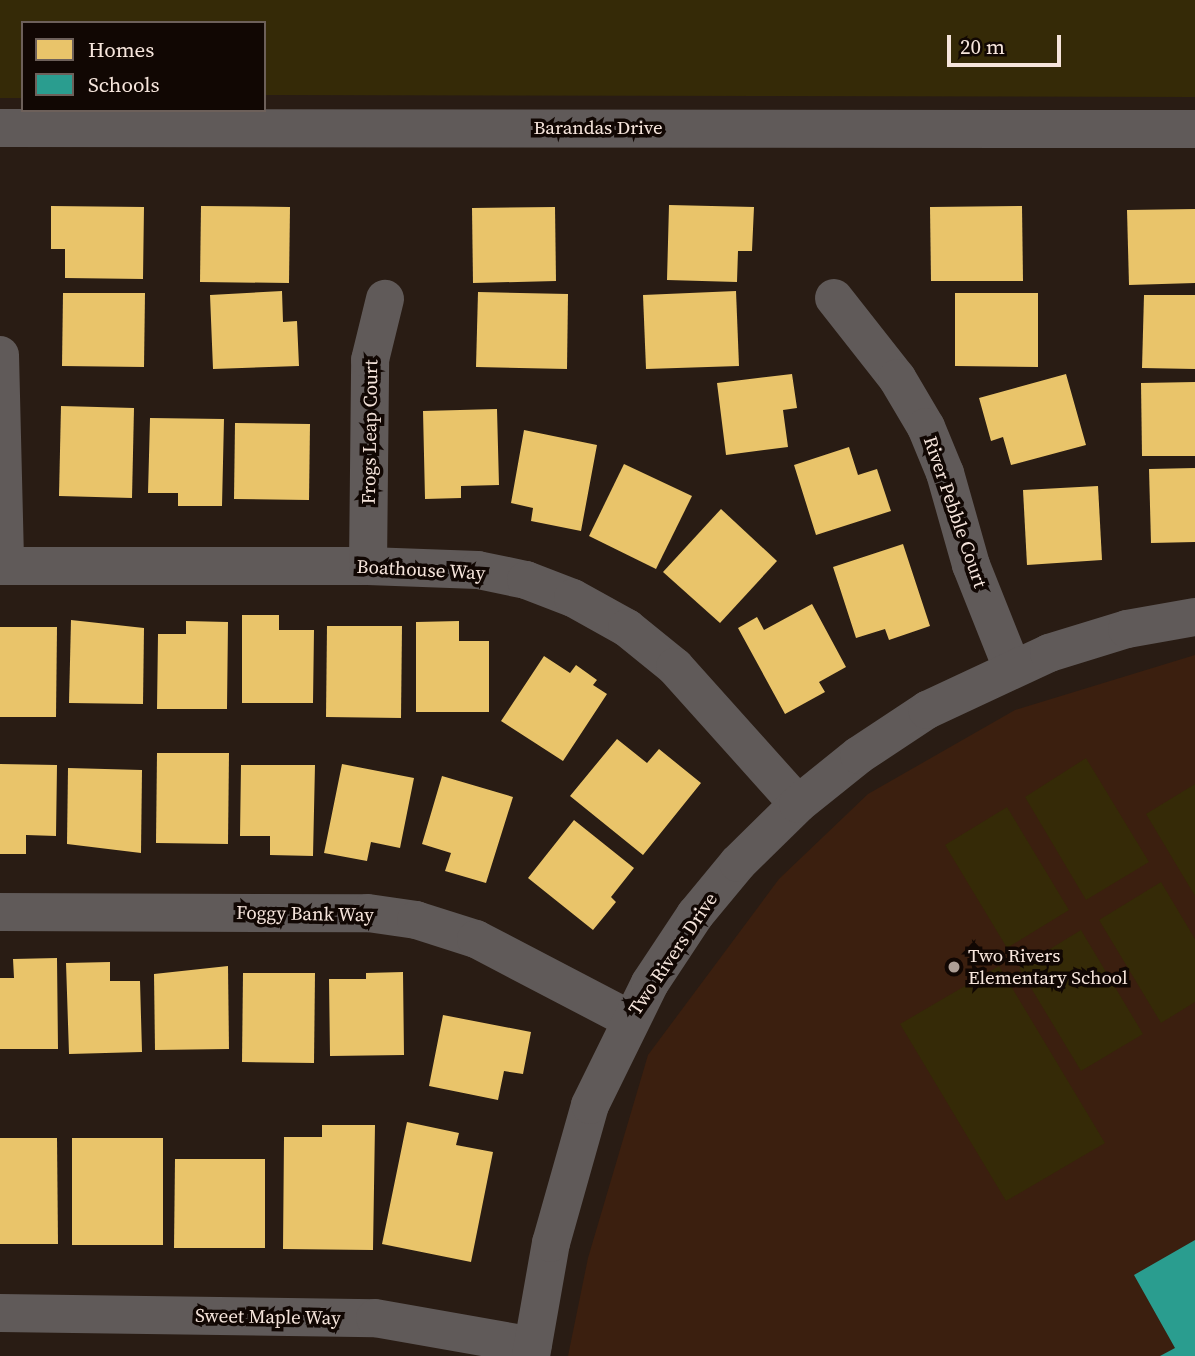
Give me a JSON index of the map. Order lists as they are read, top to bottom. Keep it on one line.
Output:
{"streets":{"street":["Barandas Drive","Frogs Leap Court","River Pebble Court","Boathouse Way","Foggy Bank Way","Two Rivers Drive","Sweet Maple Way"]},"crossings":[["Frogs Leap Court","Boathouse Way"],["River Pebble Court","Two Rivers Drive"],["Boathouse Way","Two Rivers Drive"],["Foggy Bank Way","Two Rivers Drive"],["Two Rivers Drive","Sweet Maple Way"]],"places":["Two Rivers Elementary School"],"legend":["Homes","Schools"],"scale_bar":"20 m"}
